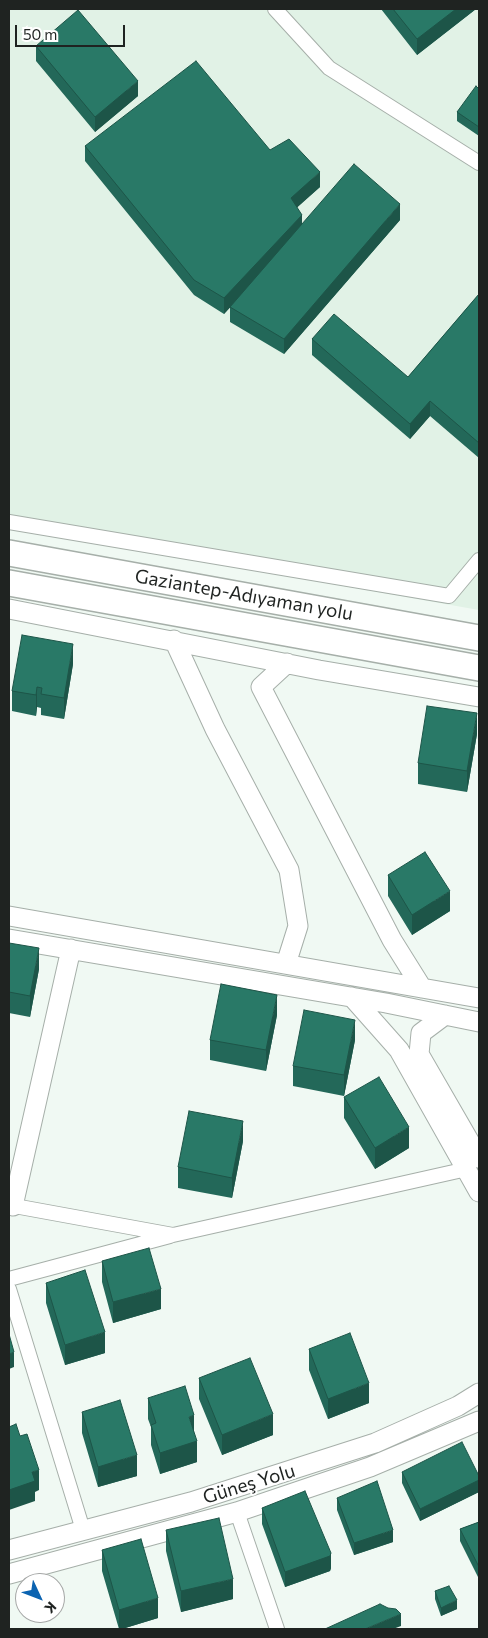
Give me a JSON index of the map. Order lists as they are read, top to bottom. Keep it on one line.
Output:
{"streets":{"highway":["Gaziantep-Adıyaman yolu"],"street":["Güneş Yolu"]},"scale_bar":"50 m","north":"bottom right"}
